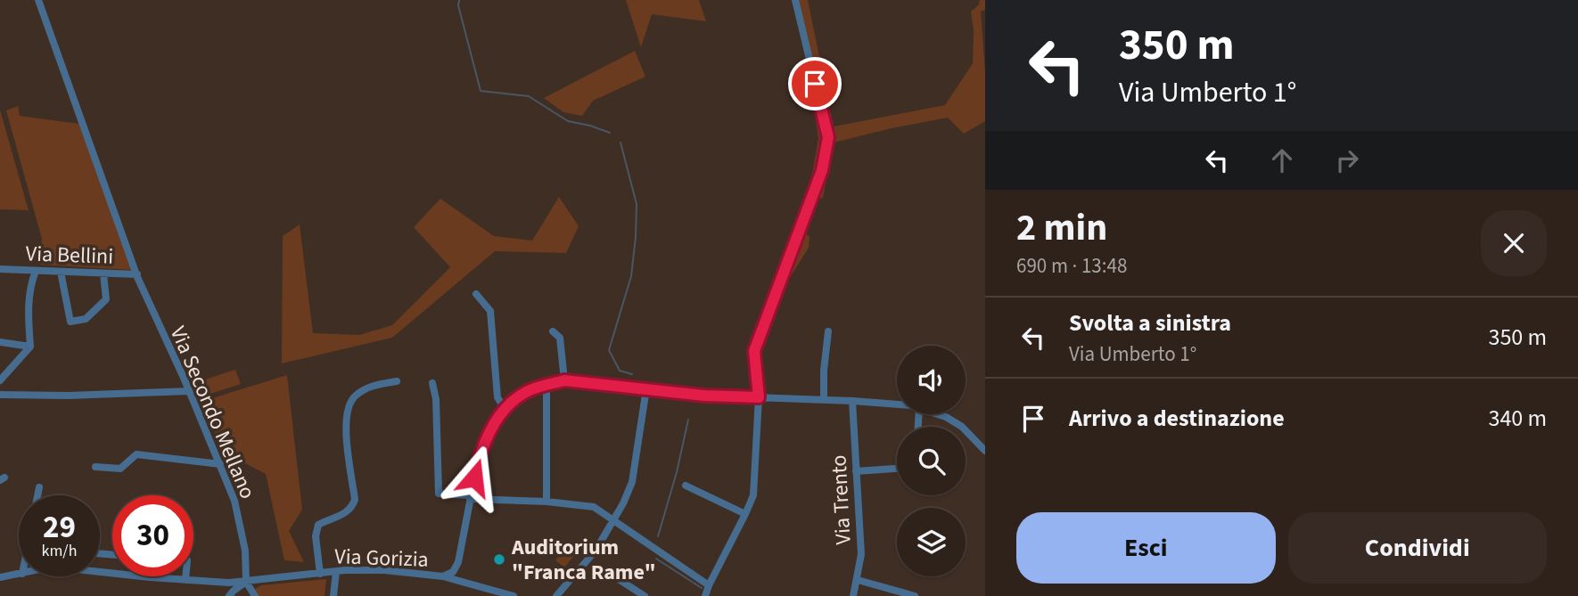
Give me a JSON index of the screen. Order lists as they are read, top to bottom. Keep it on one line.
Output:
{"streets":{"street":["Via Bellini","Via Secondo Mellano","Via Trento","Via Gorizia"]},"crossings":[["Via Bellini","Via Secondo Mellano"],["Via Secondo Mellano","Via Gorizia"]],"places":["Auditorium \"Franca Rame\""],"page":{"turn":["350 m","Via Umberto 1°"],"heading":["2 min","690 m · 13:48"],"list":[{"name":"Svolta a sinistra","note":"Via Umberto 1°","value":"350 m"},{"name":"Arrivo a destinazione","value":"340 m"}],"speed":"29 km/h","limit":"30","buttons":["Esci","Condividi"]}}
